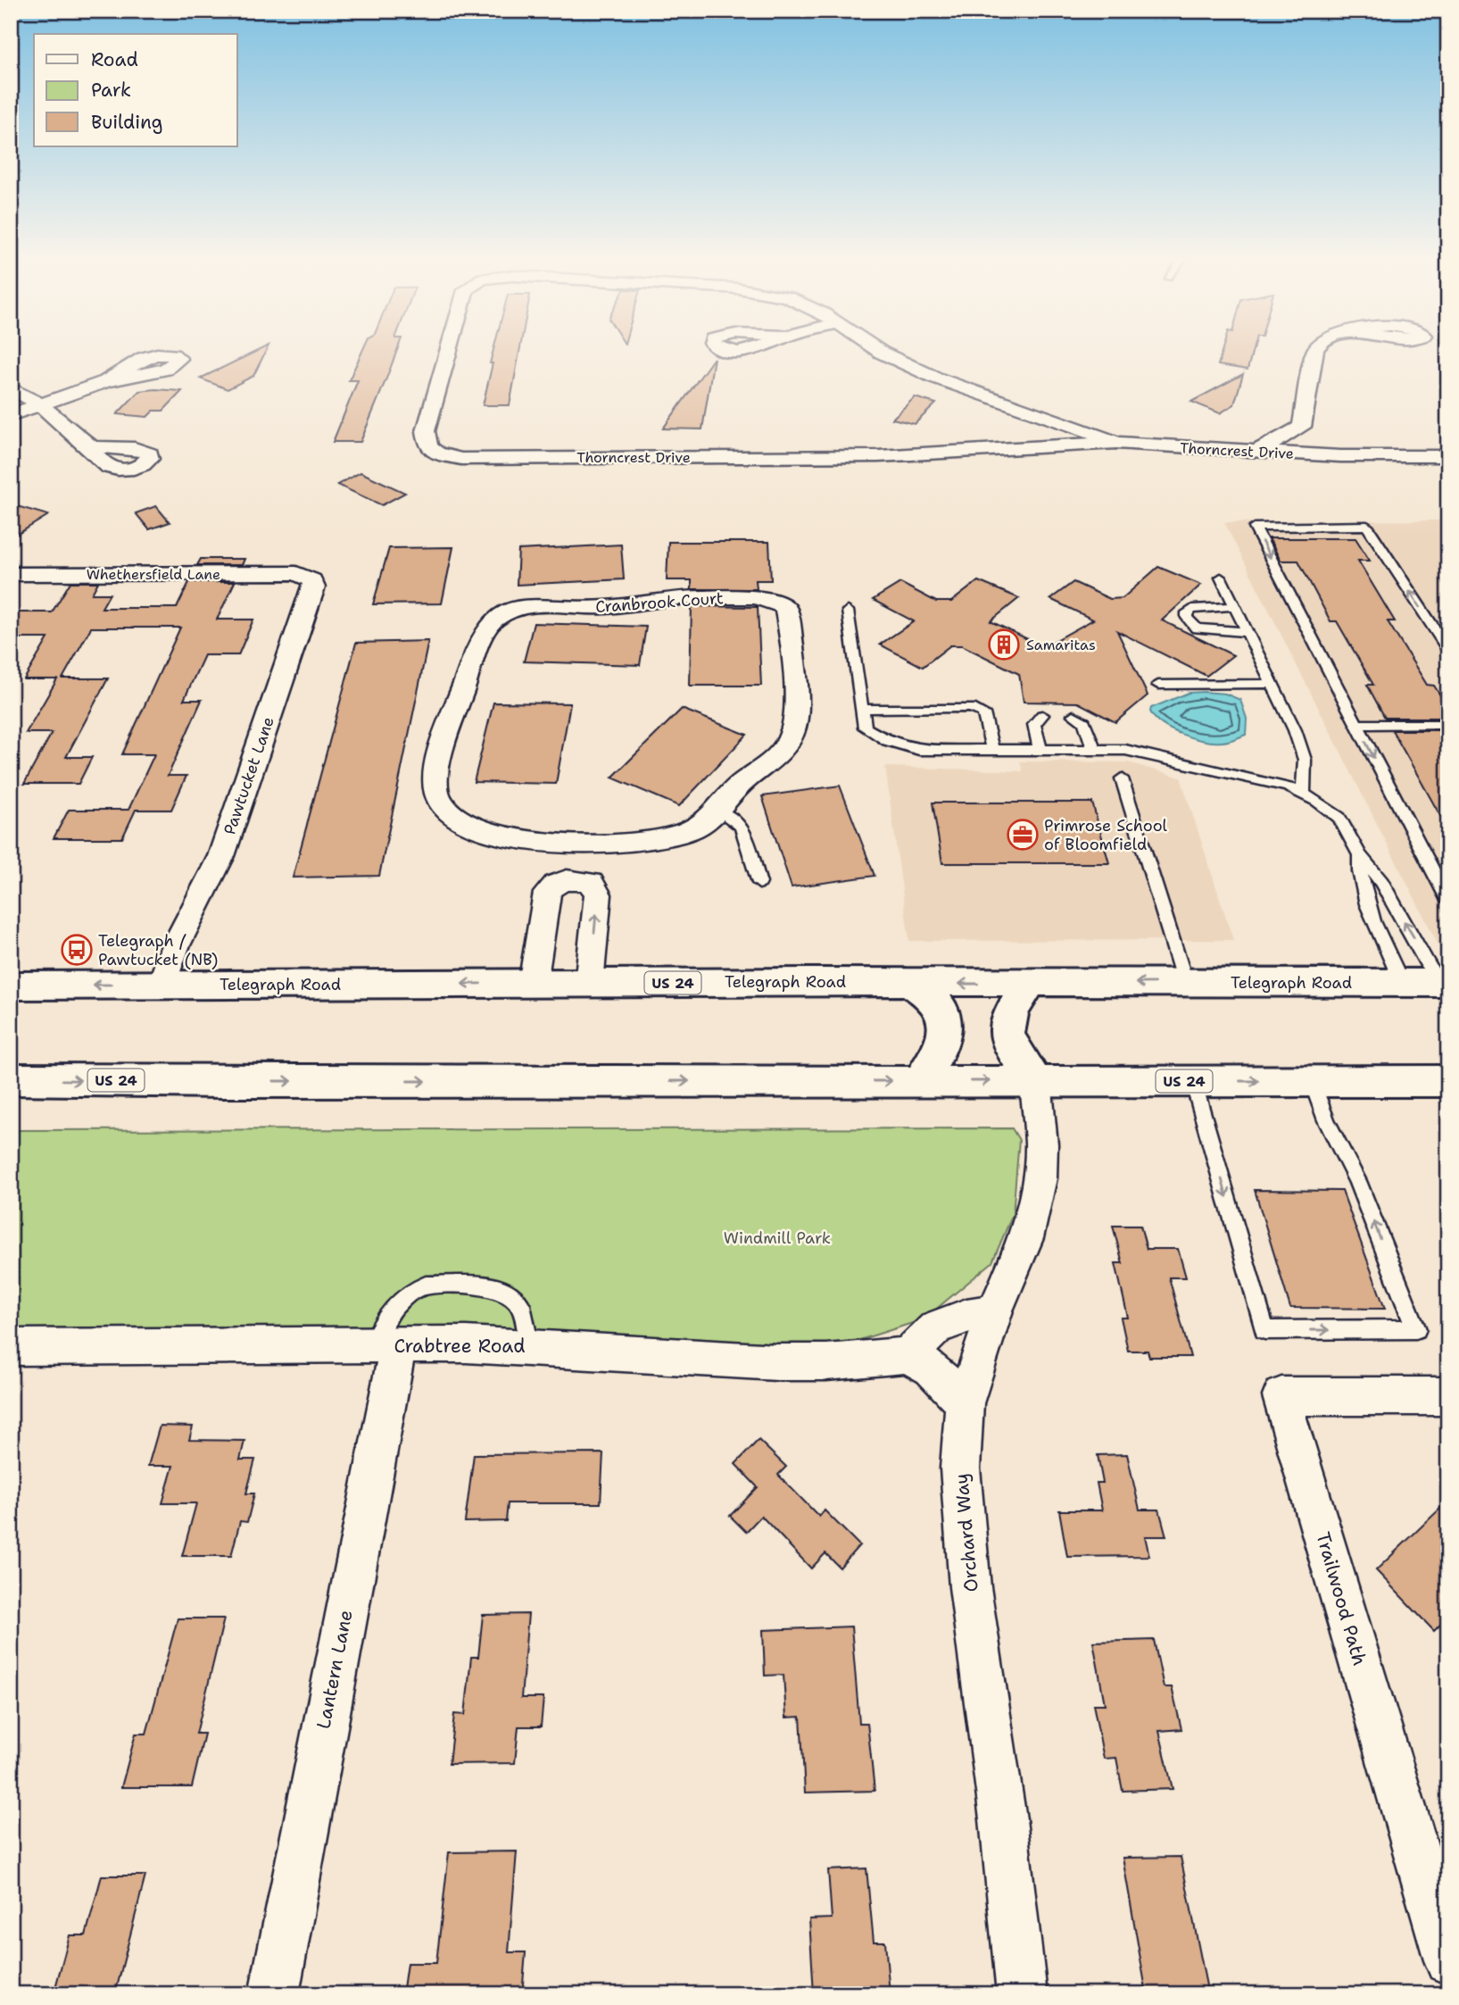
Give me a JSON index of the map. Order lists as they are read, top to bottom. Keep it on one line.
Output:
{"streets":{"highway":["Telegraph Road","US 24"],"street":["Thorncrest Drive","Whethersfield Lane","Cranbrook Court","Pawtucket Lane","Crabtree Road","Orchard Way","Trailwood Path","Lantern Lane"]},"crossings":[["Whethersfield Lane","Pawtucket Lane"],["Pawtucket Lane","Telegraph Road"],["US 24","Orchard Way"],["Crabtree Road","Lantern Lane"]],"parks":["Windmill Park"],"places":{"building":["Samaritas"],"office":["Primrose School of Bloomfield"],"bus stop":["Telegraph / Pawtucket (NB)"]},"legend":["Road","Park","Building"]}
